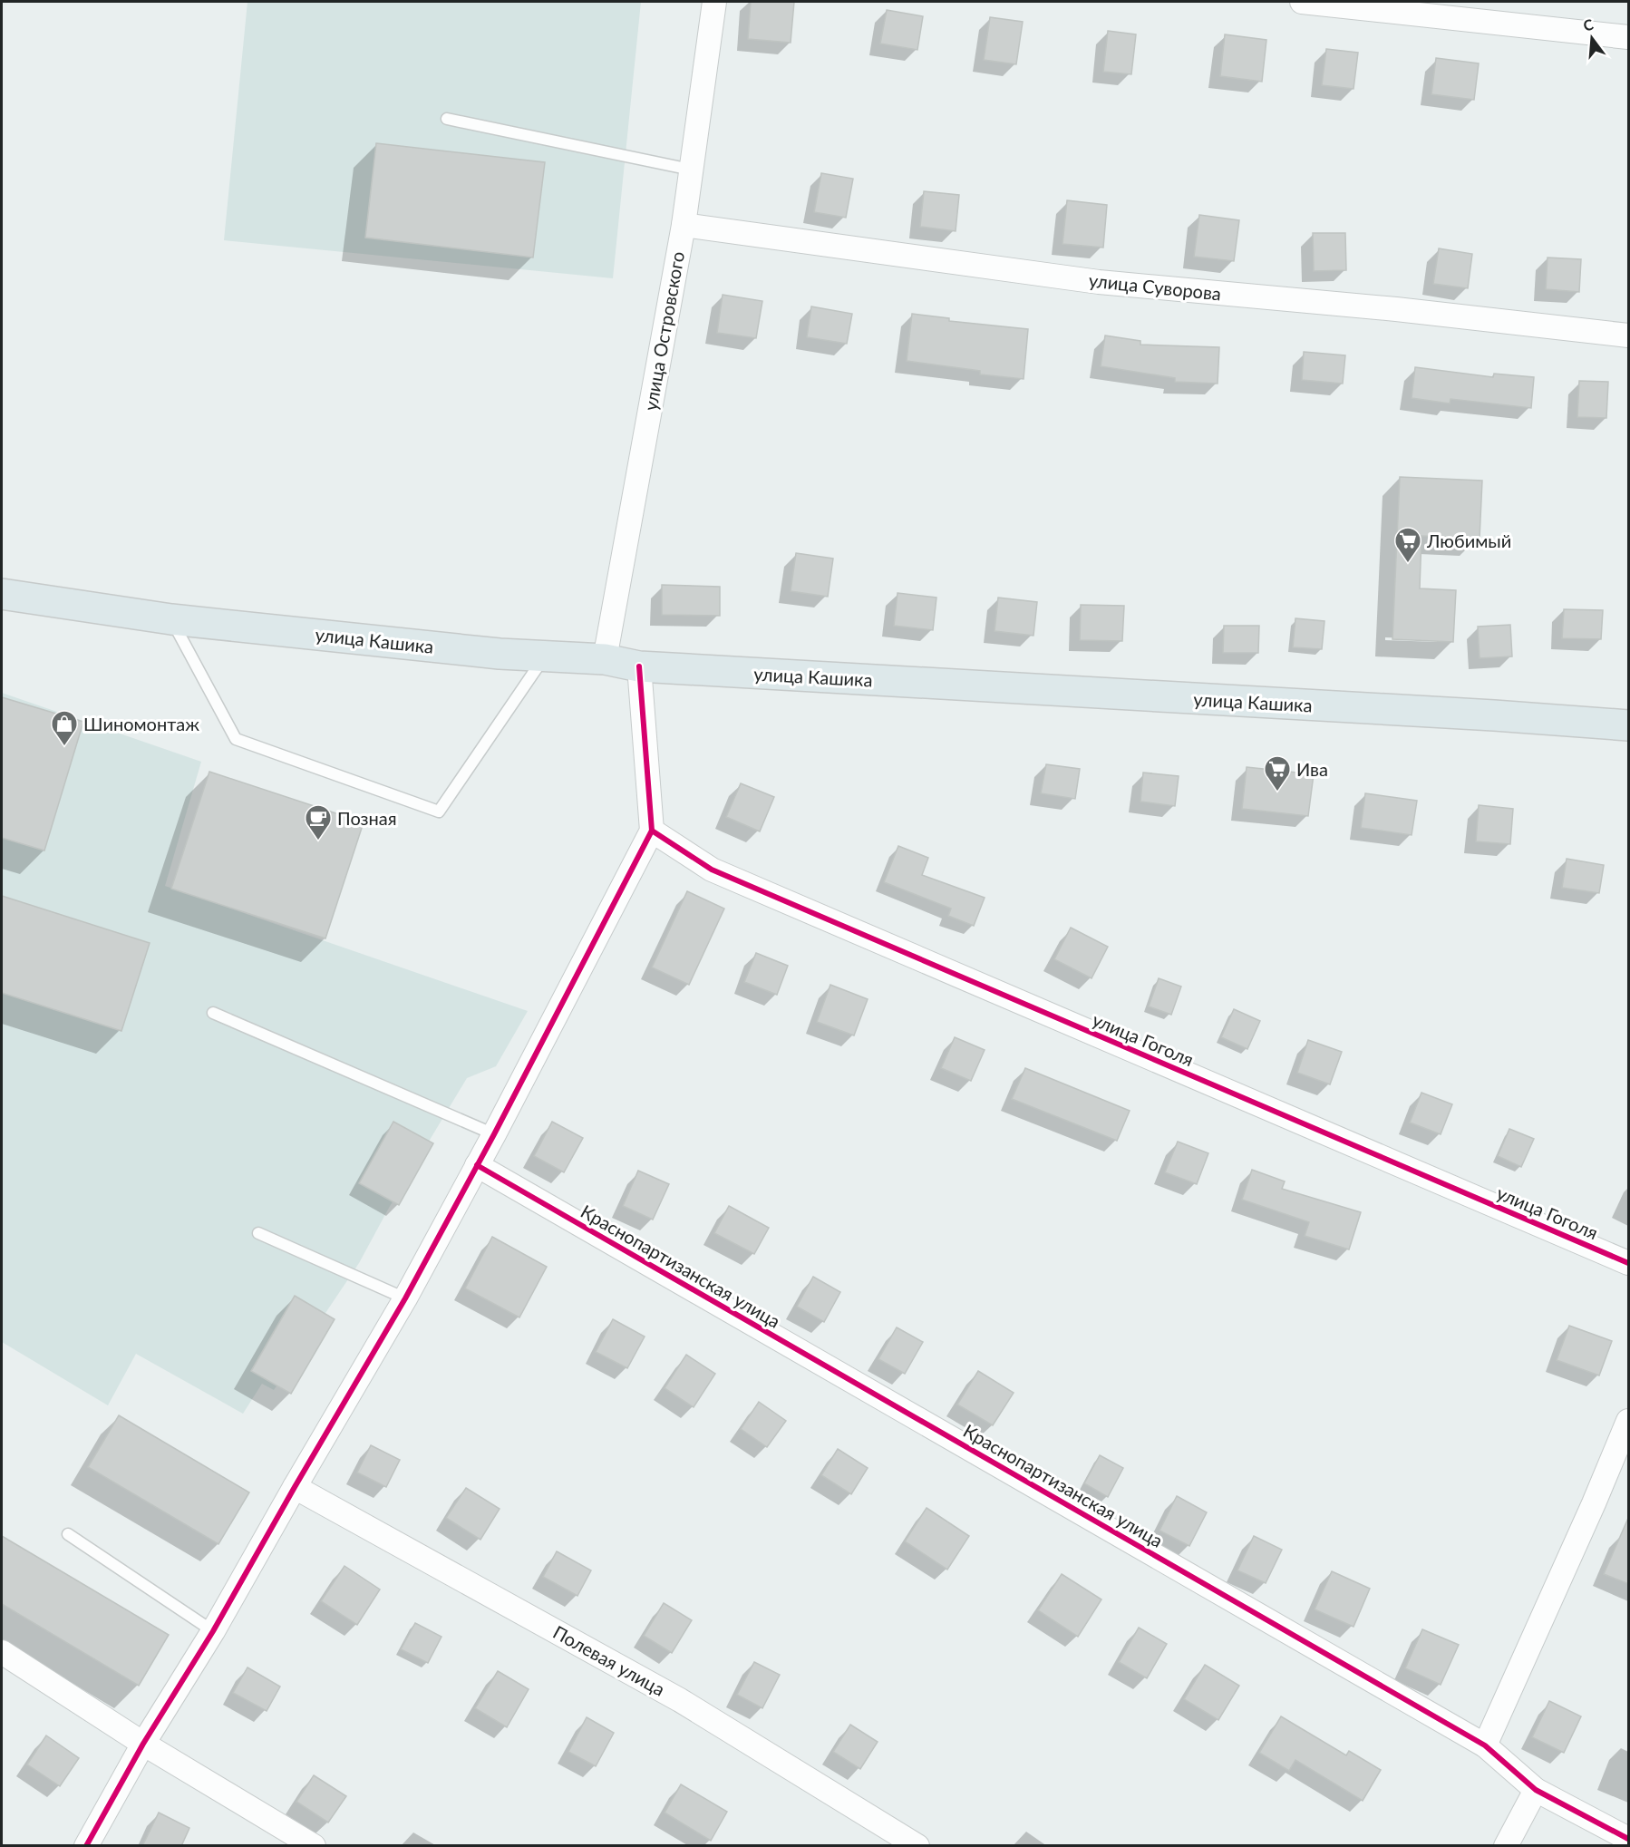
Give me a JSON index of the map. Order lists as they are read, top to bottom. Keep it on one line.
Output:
{"streets":{"highway":["улица Кашика"],"street":["улица Суворова","улица Островского","улица Гоголя","Краснопартизанская улица","Полевая улица"]},"crossings":[["улица Суворова","улица Островского"],["улица Островского","улица Кашика"]],"places":{"supermarket":["Любимый","Ива"],"shop":["Шиномонтаж"],"cafe":["Позная"]},"north":"top"}
